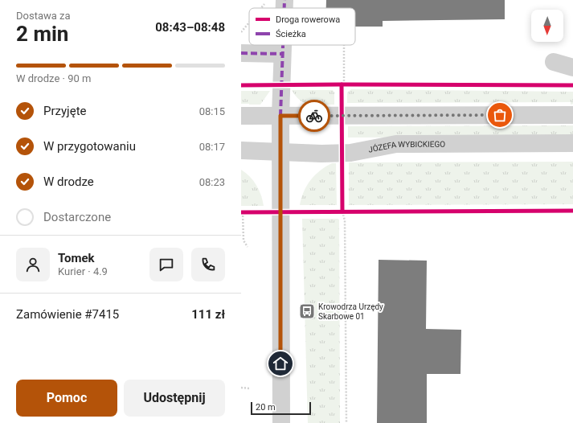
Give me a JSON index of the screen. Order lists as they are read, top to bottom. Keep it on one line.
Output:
{"streets":{"street":["JÓZEFA WYBICKIEGO"]},"places":{"bus stop":["Krowodrza Urzędy Skarbowe 01"]},"legend":["Droga rowerowa","Ścieżka"],"scale_bar":"20 m","north":"bottom","page":{"heading":["2 min","Dostawa za","08:43–08:48"],"panel":["Tomek","Kurier · 4.9","Zamówienie #7415","111 zł"],"bar":"W drodze · 90 m","list":[["Przyjęte","08:15"],["W przygotowaniu","08:17"],["W drodze","08:23"],"Dostarczone"],"buttons":["Pomoc","Udostępnij"],"scale":"20 m"}}
